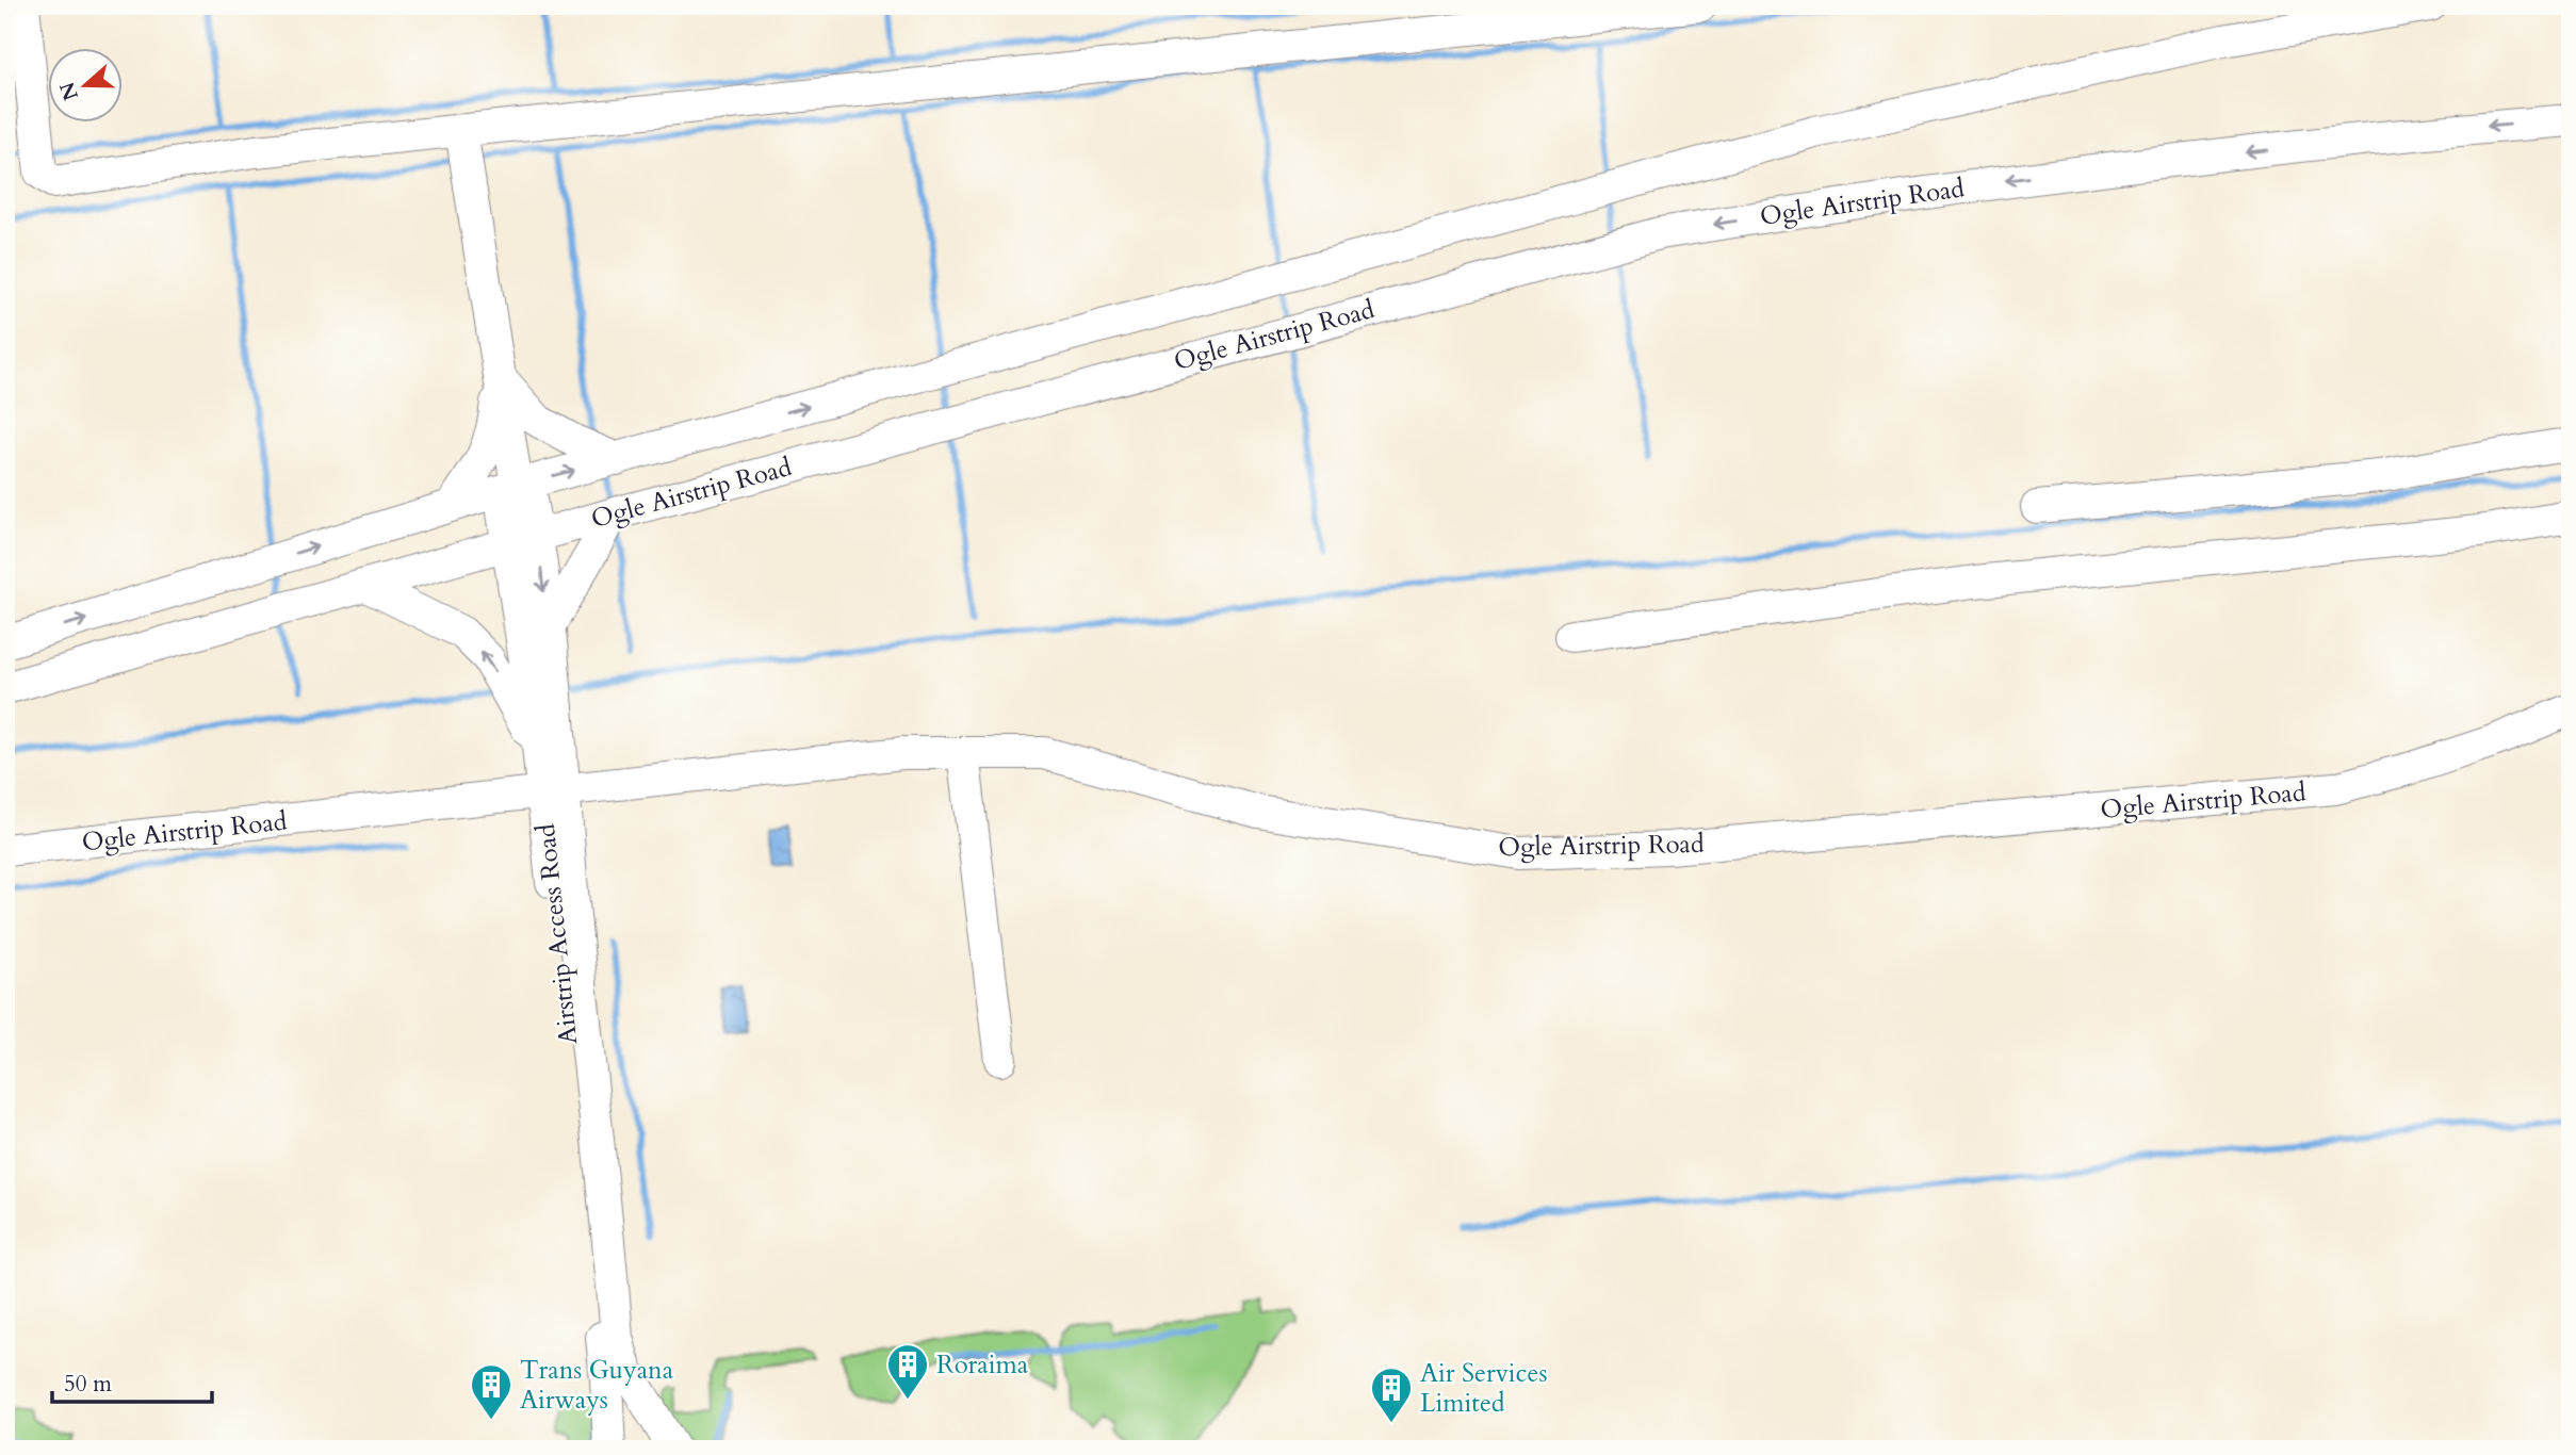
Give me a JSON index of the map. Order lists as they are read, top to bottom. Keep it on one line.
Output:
{"streets":{"street":["Ogle Airstrip Road","Airstrip Access Road"]},"crossings":[["Ogle Airstrip Road","Airstrip Access Road"]],"places":{"building":["Roraima","Trans Guyana Airways","Air Services Limited"]},"scale_bar":"50 m","north":"left"}
